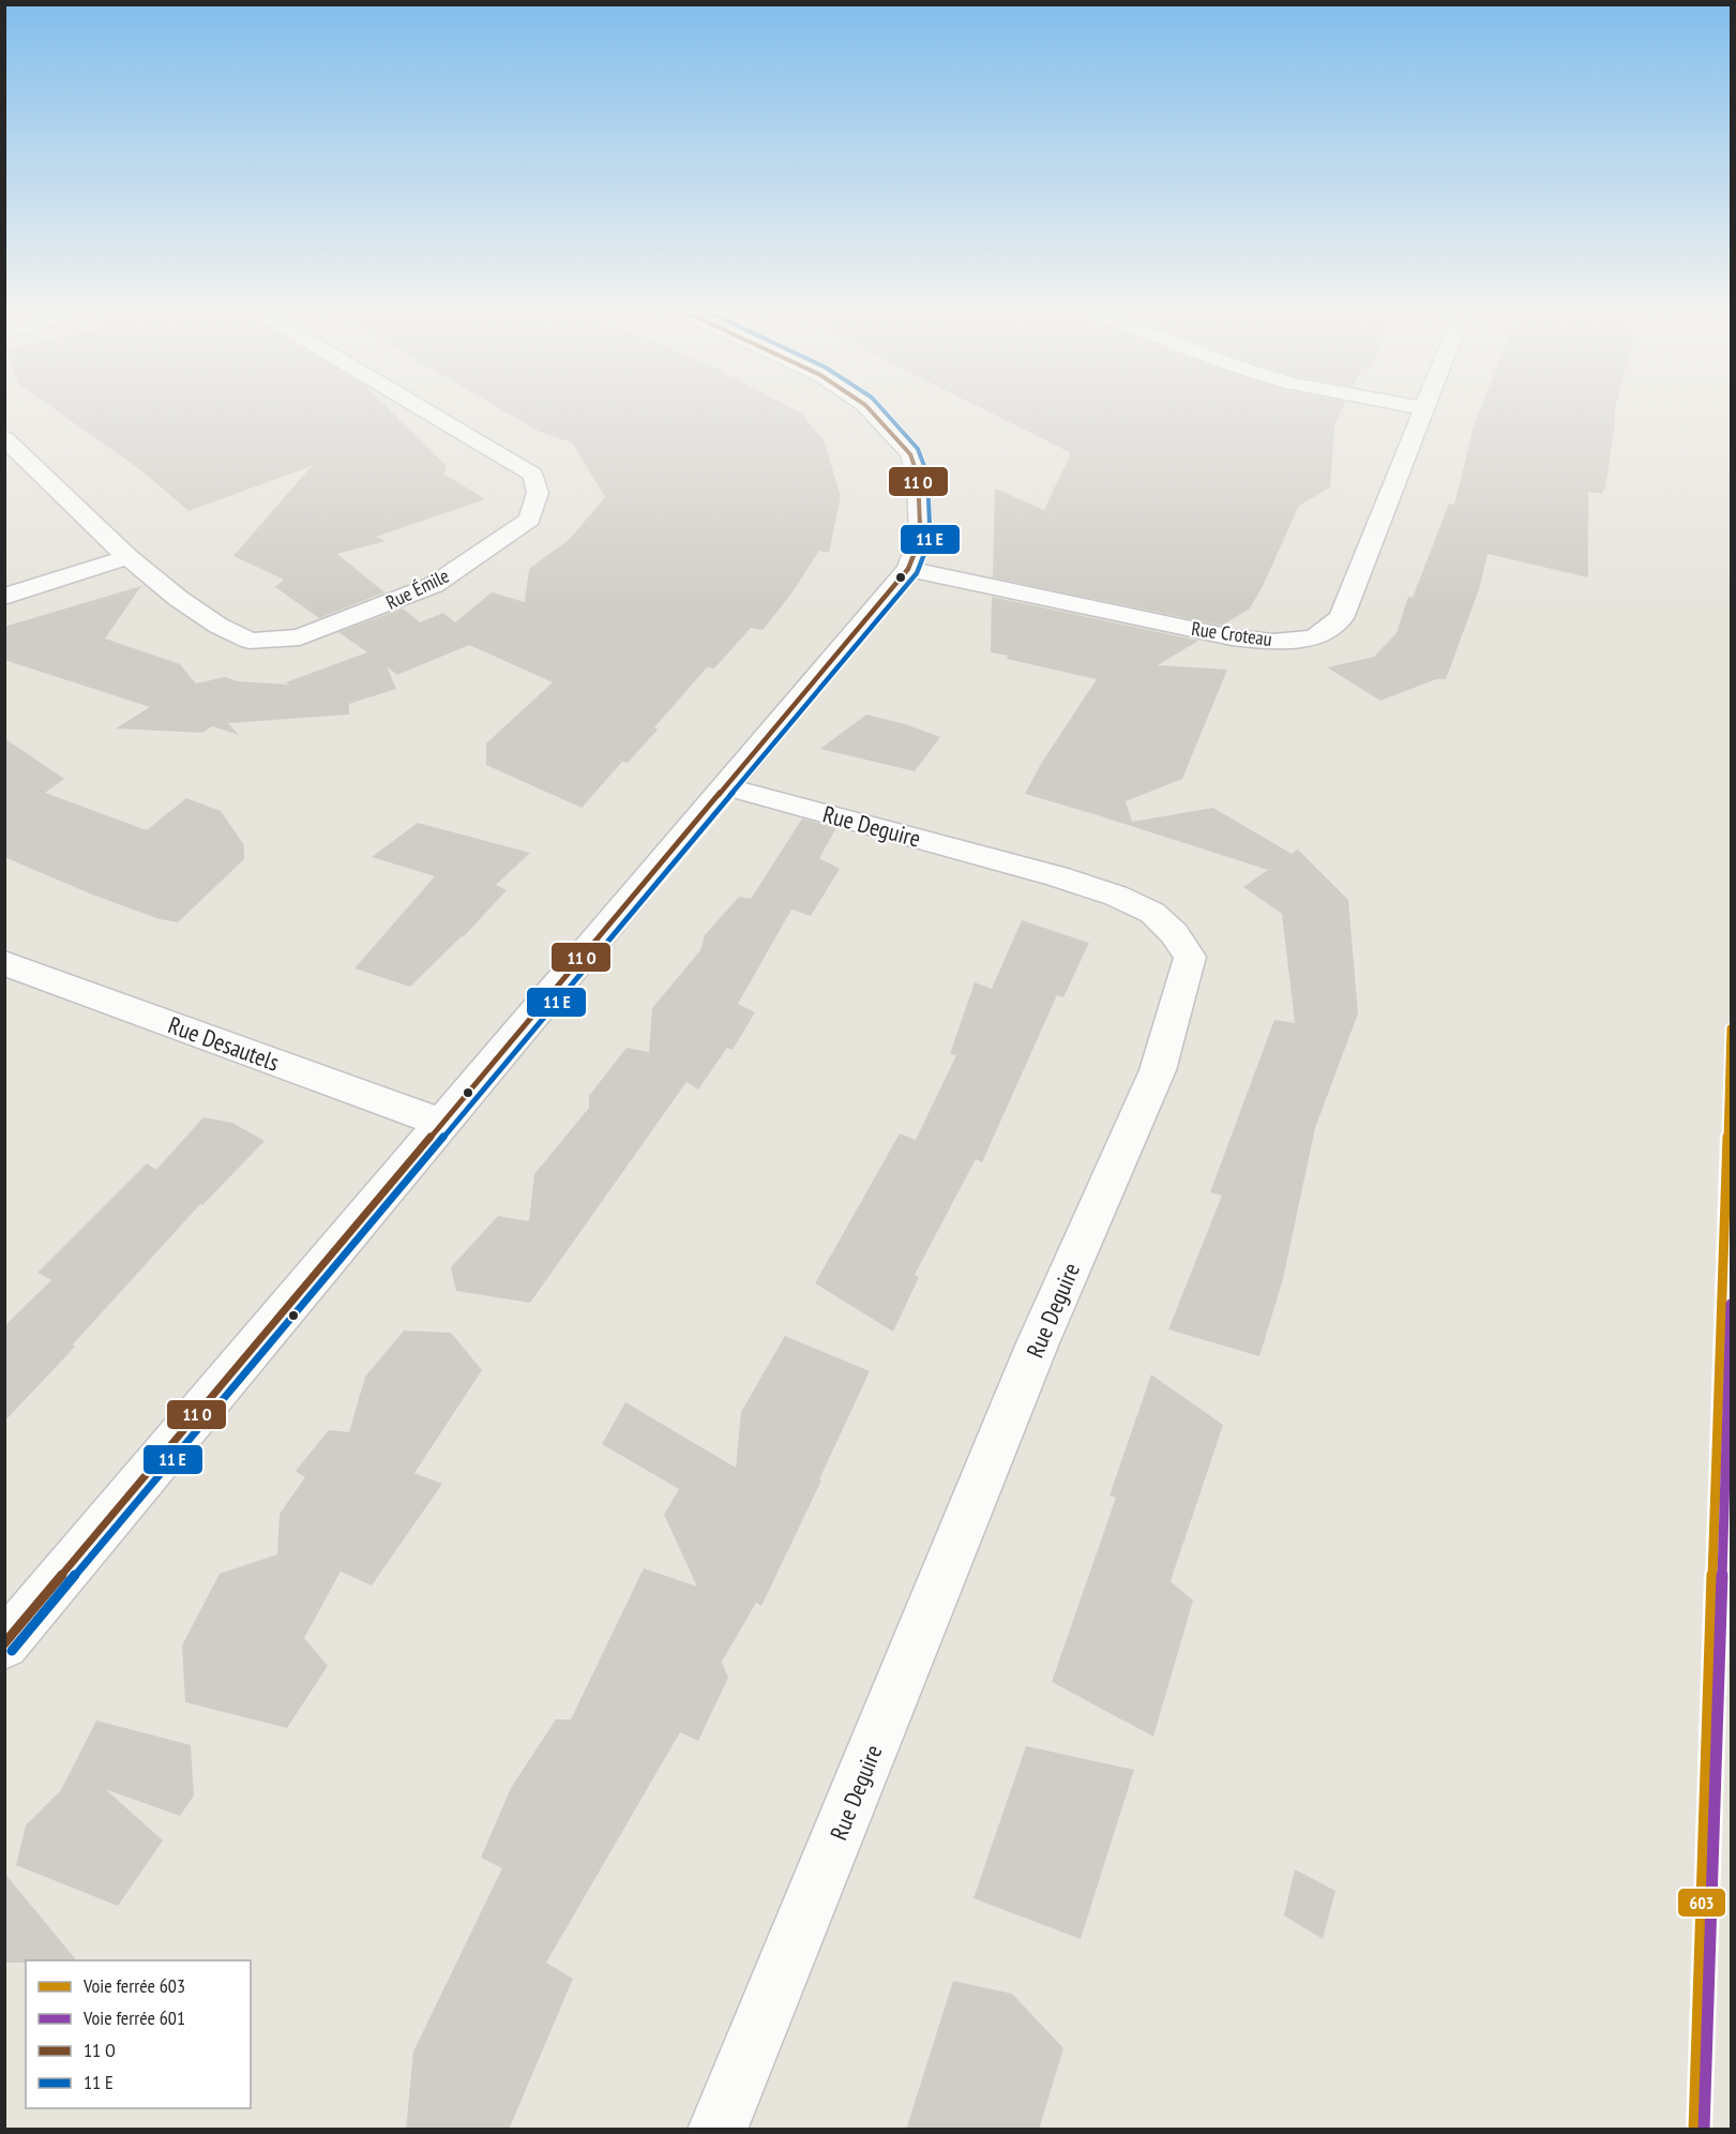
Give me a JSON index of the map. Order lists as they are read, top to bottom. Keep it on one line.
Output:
{"streets":{"street":["Rue Émile","Rue Croteau","Rue Deguire","Rue Desautels"]},"lines":["rail line 603","rail line 601"],"legend":["Voie ferrée 603","Voie ferrée 601","11 O","11 E"]}
